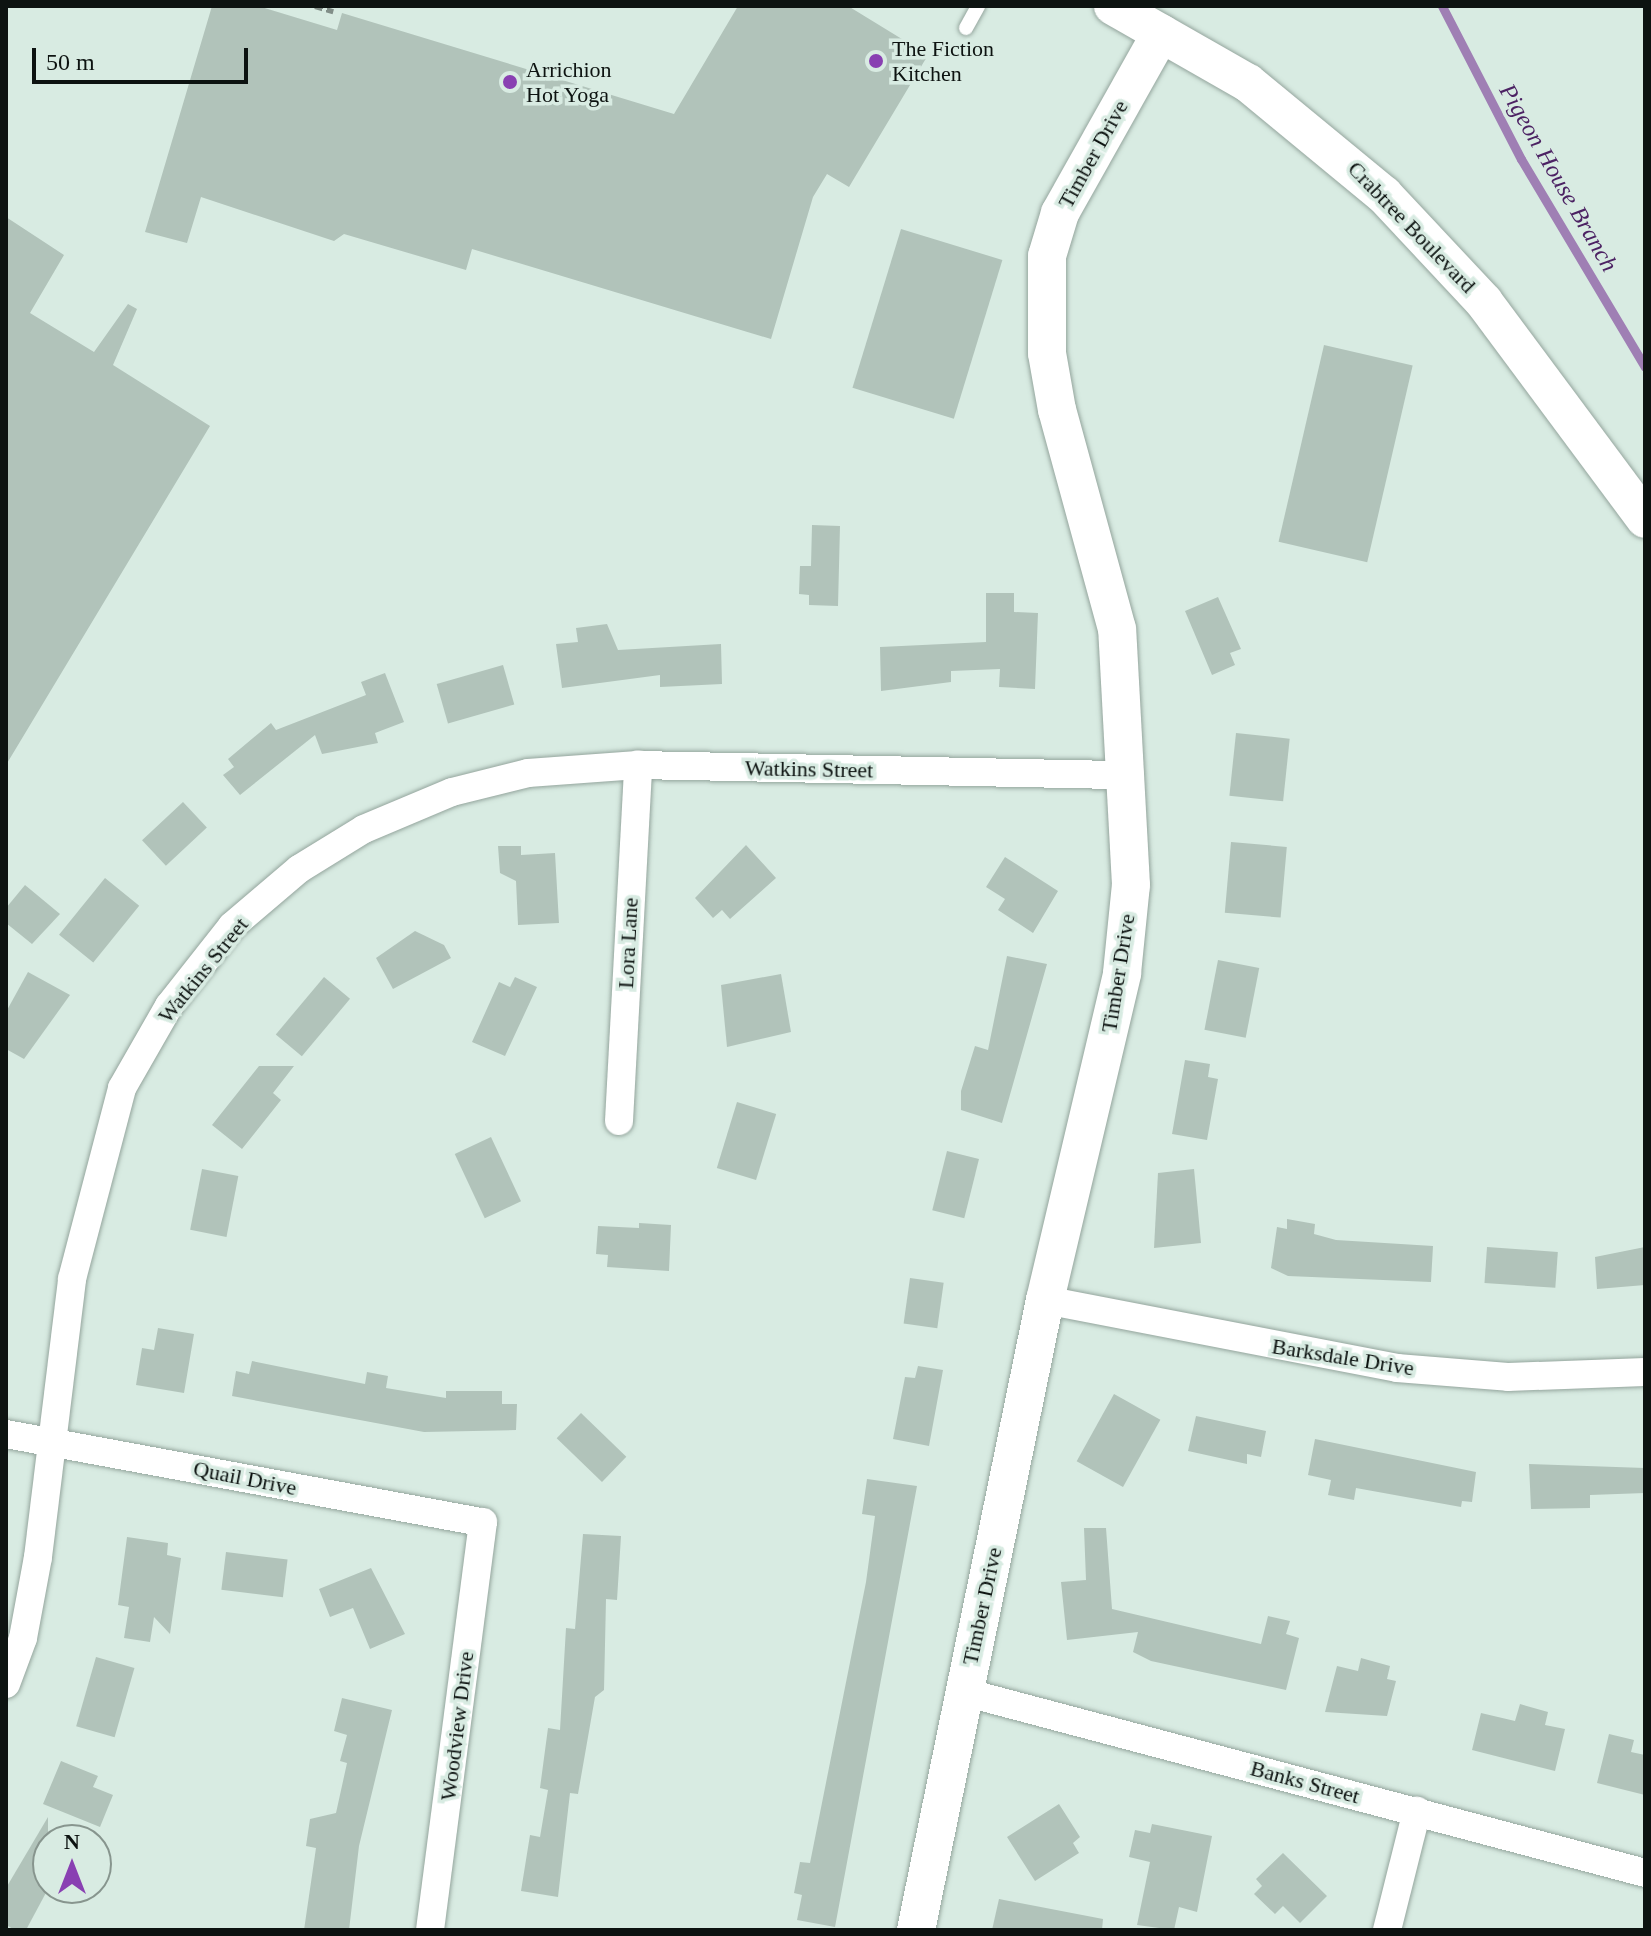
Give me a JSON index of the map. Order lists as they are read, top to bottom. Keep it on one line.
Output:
{"streets":{"street":["Timber Drive","Crabtree Boulevard","Watkins Street","Lora Lane","Barksdale Drive","Quail Drive","Woodview Drive","Banks Street"]},"crossings":[["Timber Drive","Crabtree Boulevard"],["Timber Drive","Watkins Street"],["Timber Drive","Barksdale Drive"],["Timber Drive","Banks Street"],["Watkins Street","Lora Lane"],["Watkins Street","Quail Drive"],["Quail Drive","Woodview Drive"]],"water":["Pigeon House Branch"],"places":["The Fiction Kitchen","Arrichion Hot Yoga"],"scale_bar":"50 m","north":"top"}
